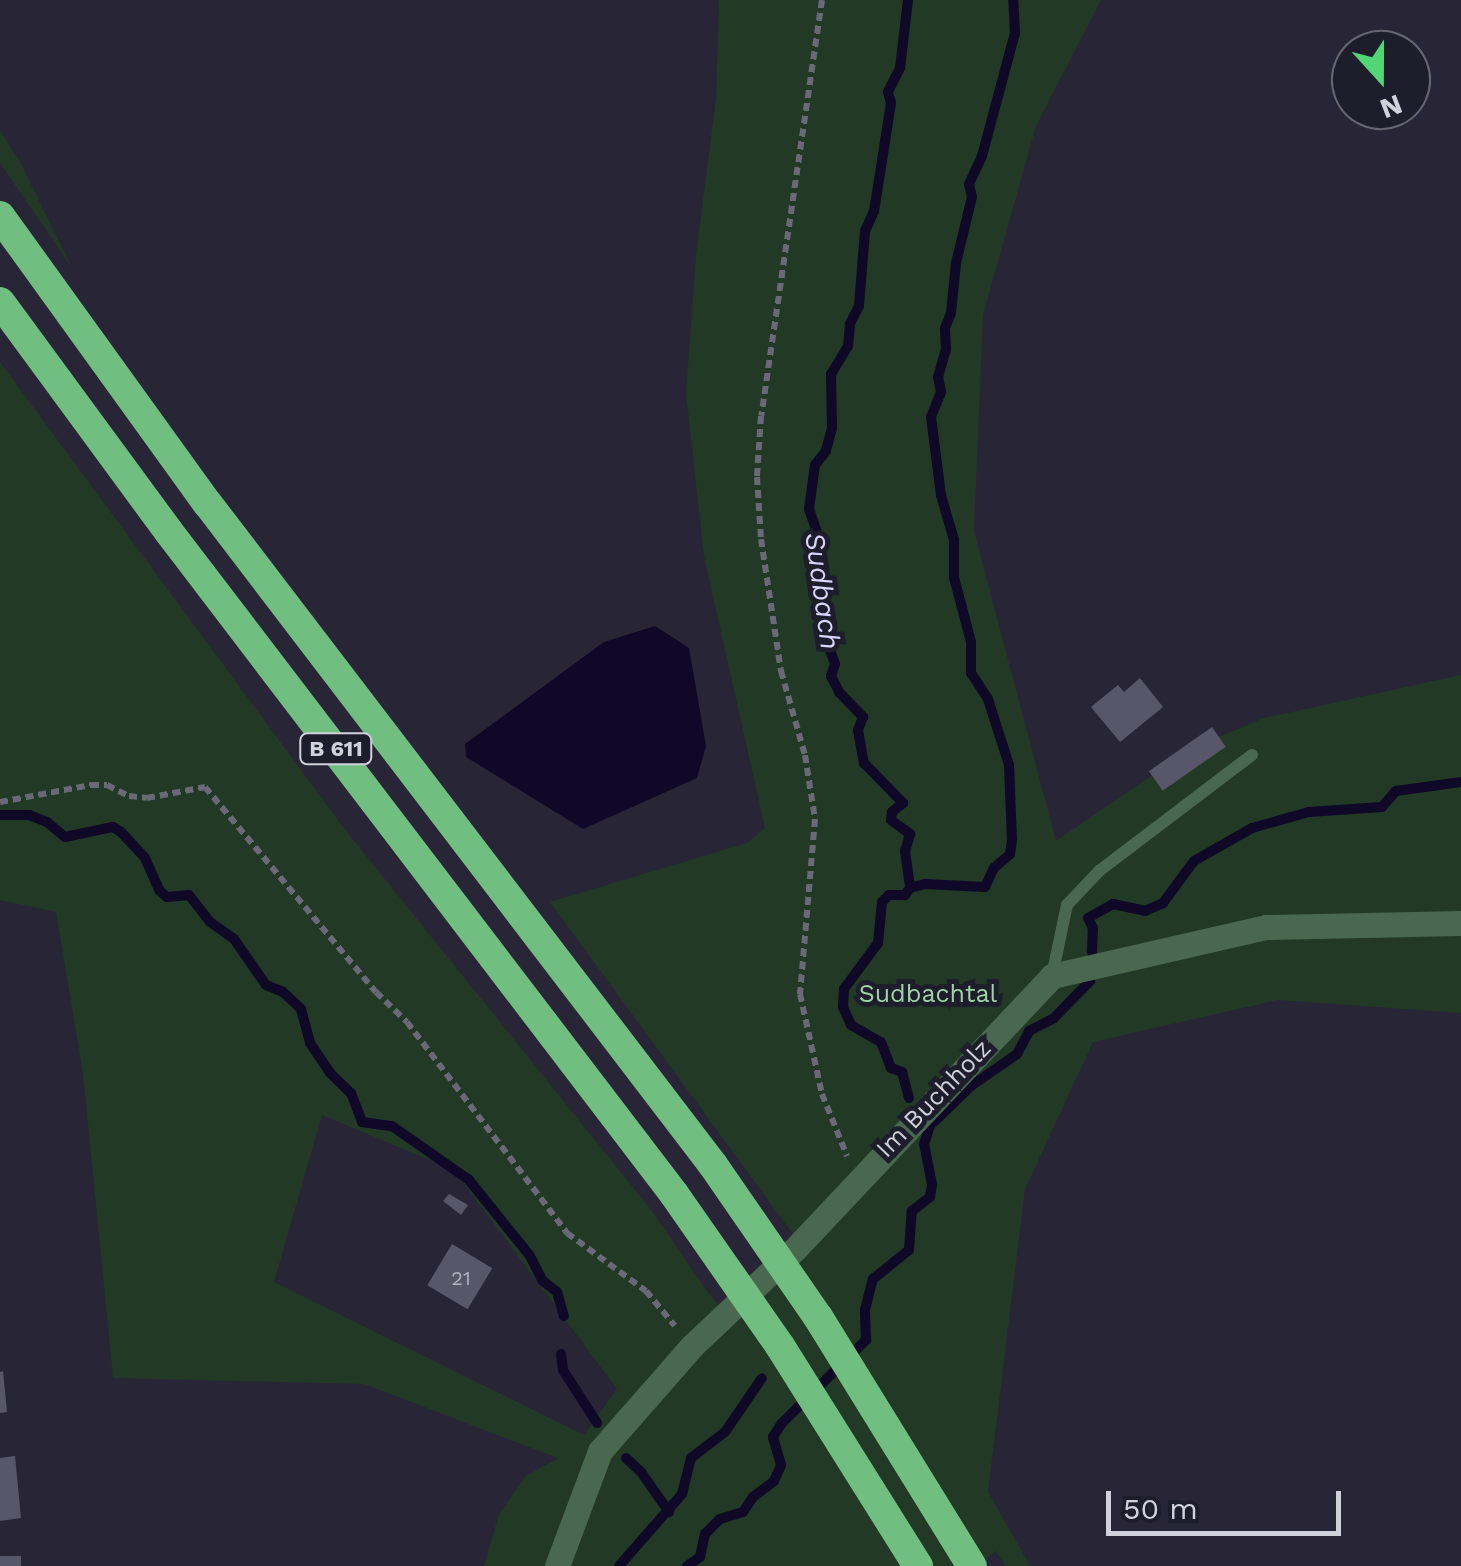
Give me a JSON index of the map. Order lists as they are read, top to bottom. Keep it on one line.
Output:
{"streets":{"highway":["B 611"],"street":["Im Buchholz"]},"water":["Sudbach"],"parks":["Sudbachtal"],"house_numbers":["21"],"scale_bar":"50 m","north":"bottom"}
